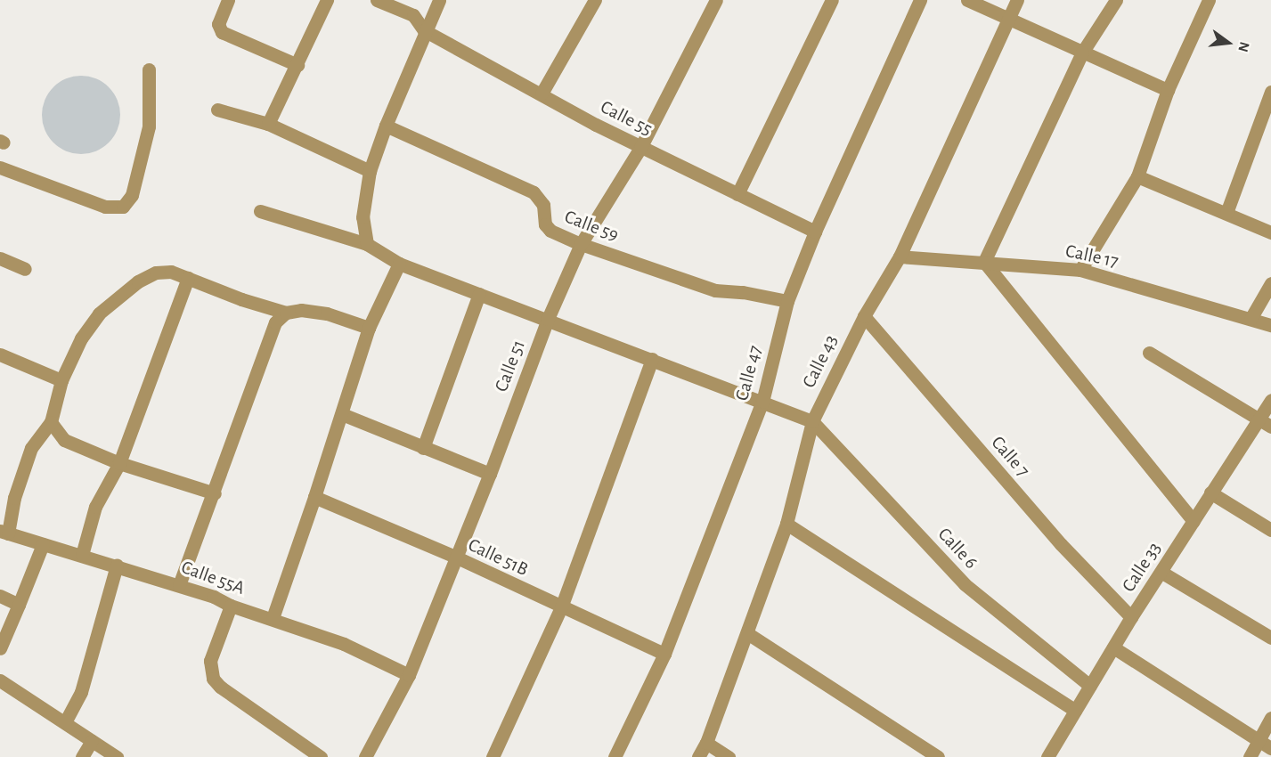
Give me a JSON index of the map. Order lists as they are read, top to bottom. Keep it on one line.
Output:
{"streets":{"street":["Calle 55","Calle 59","Calle 17","Calle 43","Calle 51","Calle 47","Calle 7","Calle 6","Calle 51B","Calle 33","Calle 55A"]},"crossings":[["Calle 55","Calle 51"],["Calle 55","Calle 47"],["Calle 59","Calle 51"],["Calle 59","Calle 47"],["Calle 17","Calle 43"],["Calle 43","Calle 7"],["Calle 43","Calle 6"],["Calle 51","Calle 51B"],["Calle 51","Calle 55A"],["Calle 47","Calle 51B"],["Calle 7","Calle 33"],["Calle 6","Calle 33"]],"north":"right"}
